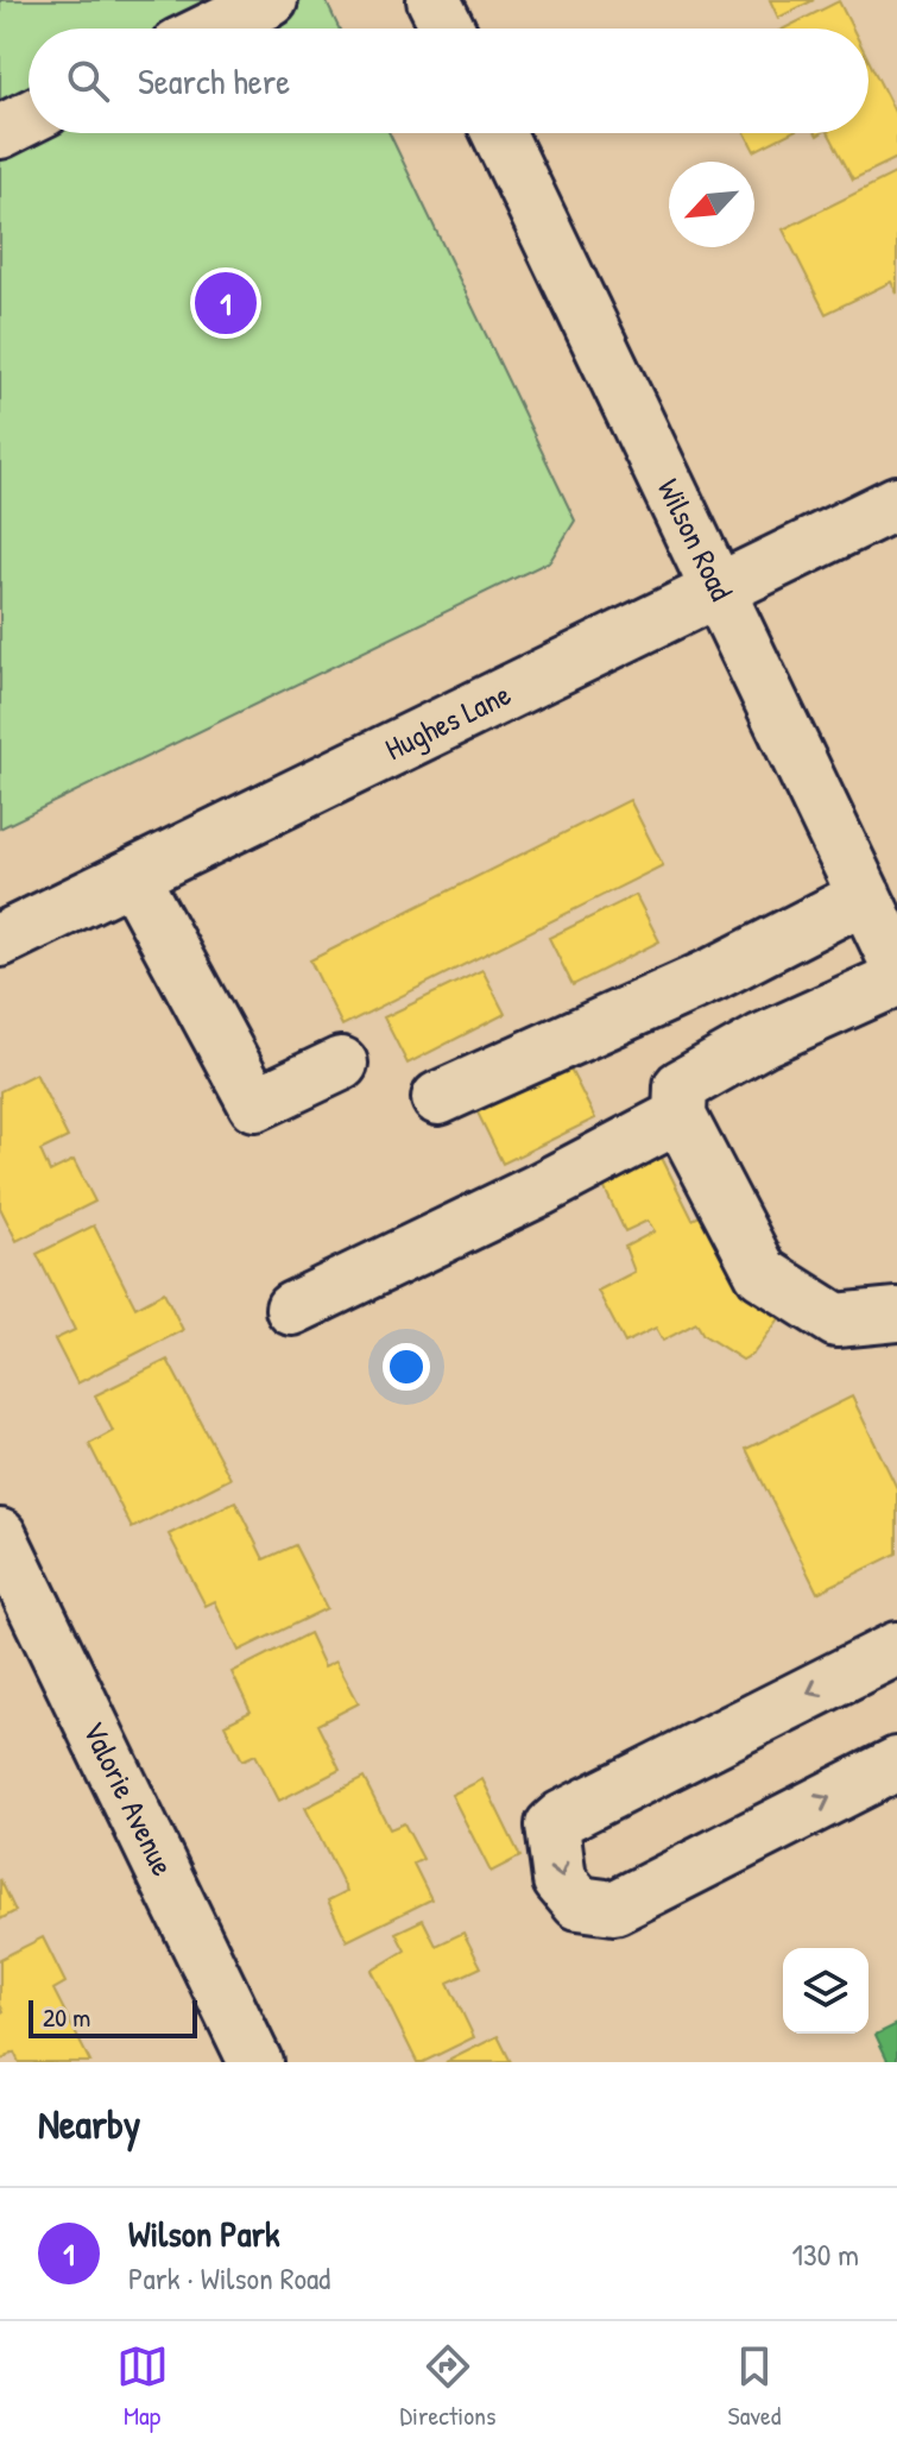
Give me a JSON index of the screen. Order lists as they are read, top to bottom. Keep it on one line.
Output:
{"streets":{"street":["Wilson Road","Hughes Lane","Valorie Avenue"]},"crossings":[["Wilson Road","Hughes Lane"]],"scale_bar":"20 m","north":"bottom left","page":{"search":"Search here","pins":"1","scale":"20 m","heading":"Nearby","list":[{"mark":"1","name":"Wilson Park","note":"Park · Wilson Road","value":"130 m"}],"nav":["Map","Directions","Saved"]}}
